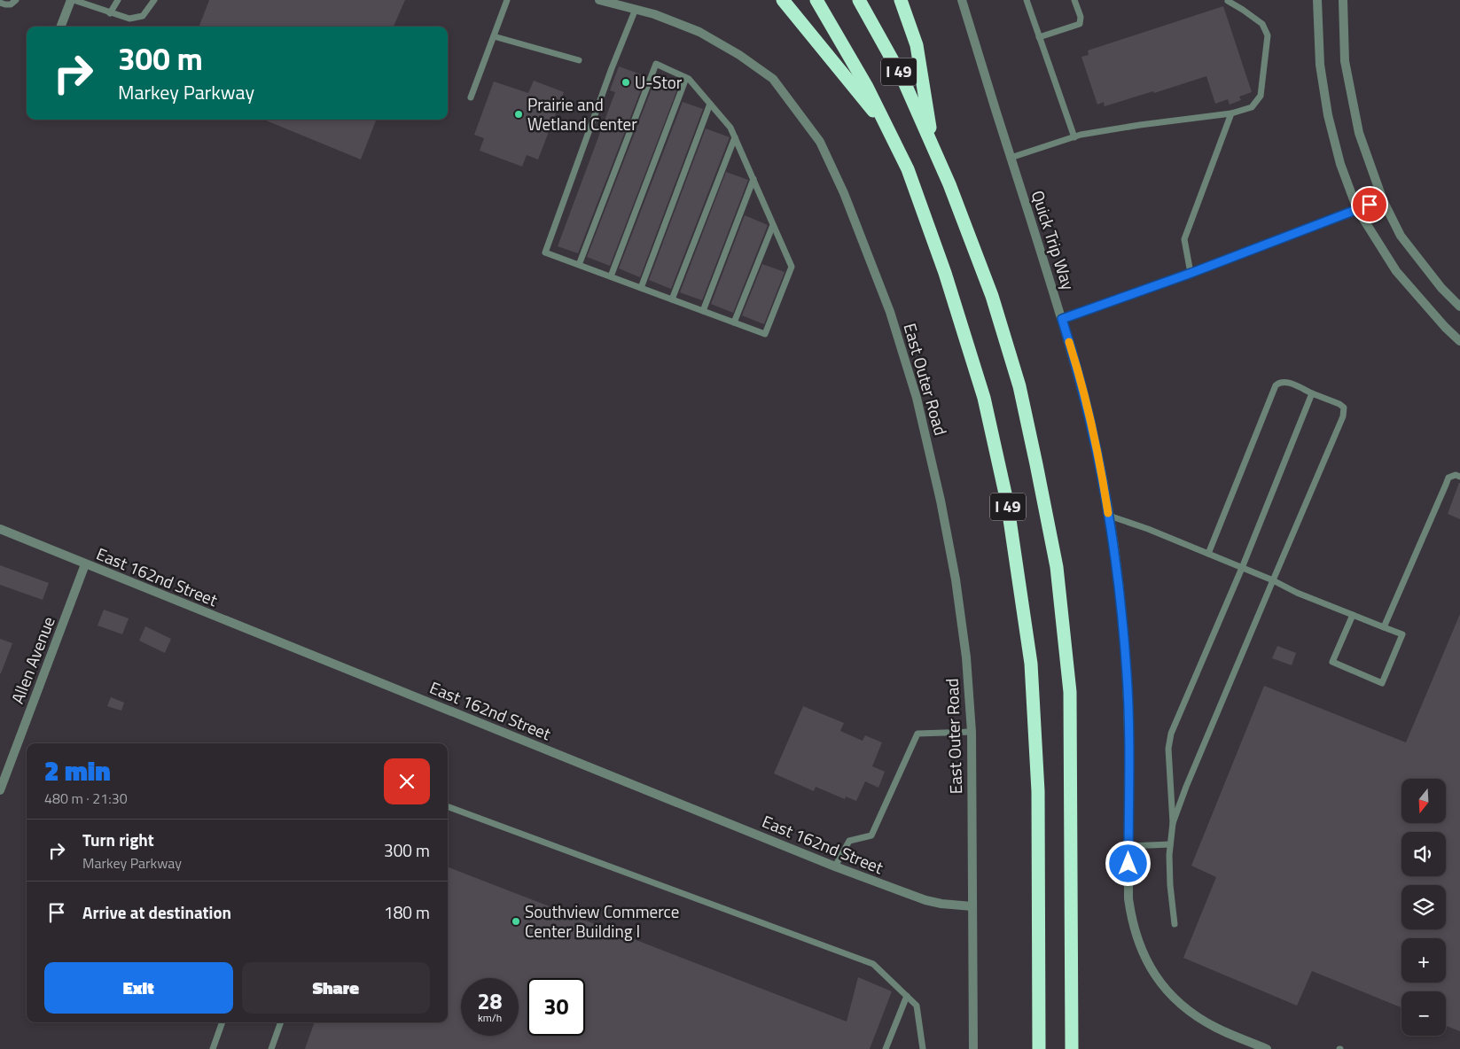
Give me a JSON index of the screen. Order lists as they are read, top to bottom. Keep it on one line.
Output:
{"streets":{"highway":["I 49"],"street":["Quick Trip Way","East Outer Road","East 162nd Street","Allen Avenue"]},"crossings":[["East Outer Road","East 162nd Street"],["East 162nd Street","Allen Avenue"]],"places":["U-Stor","Prairie and Wetland Center","Southview Commerce Center Building I"],"north":"bottom","page":{"turn":["300 m","Markey Parkway"],"heading":["2 min","480 m · 21:30"],"map_buttons":["+","−"],"list":[{"name":"Turn right","note":"Markey Parkway","value":"300 m"},{"name":"Arrive at destination","value":"180 m"}],"buttons":["Exit","Share"],"speed":"28 km/h","limit":"30"}}
